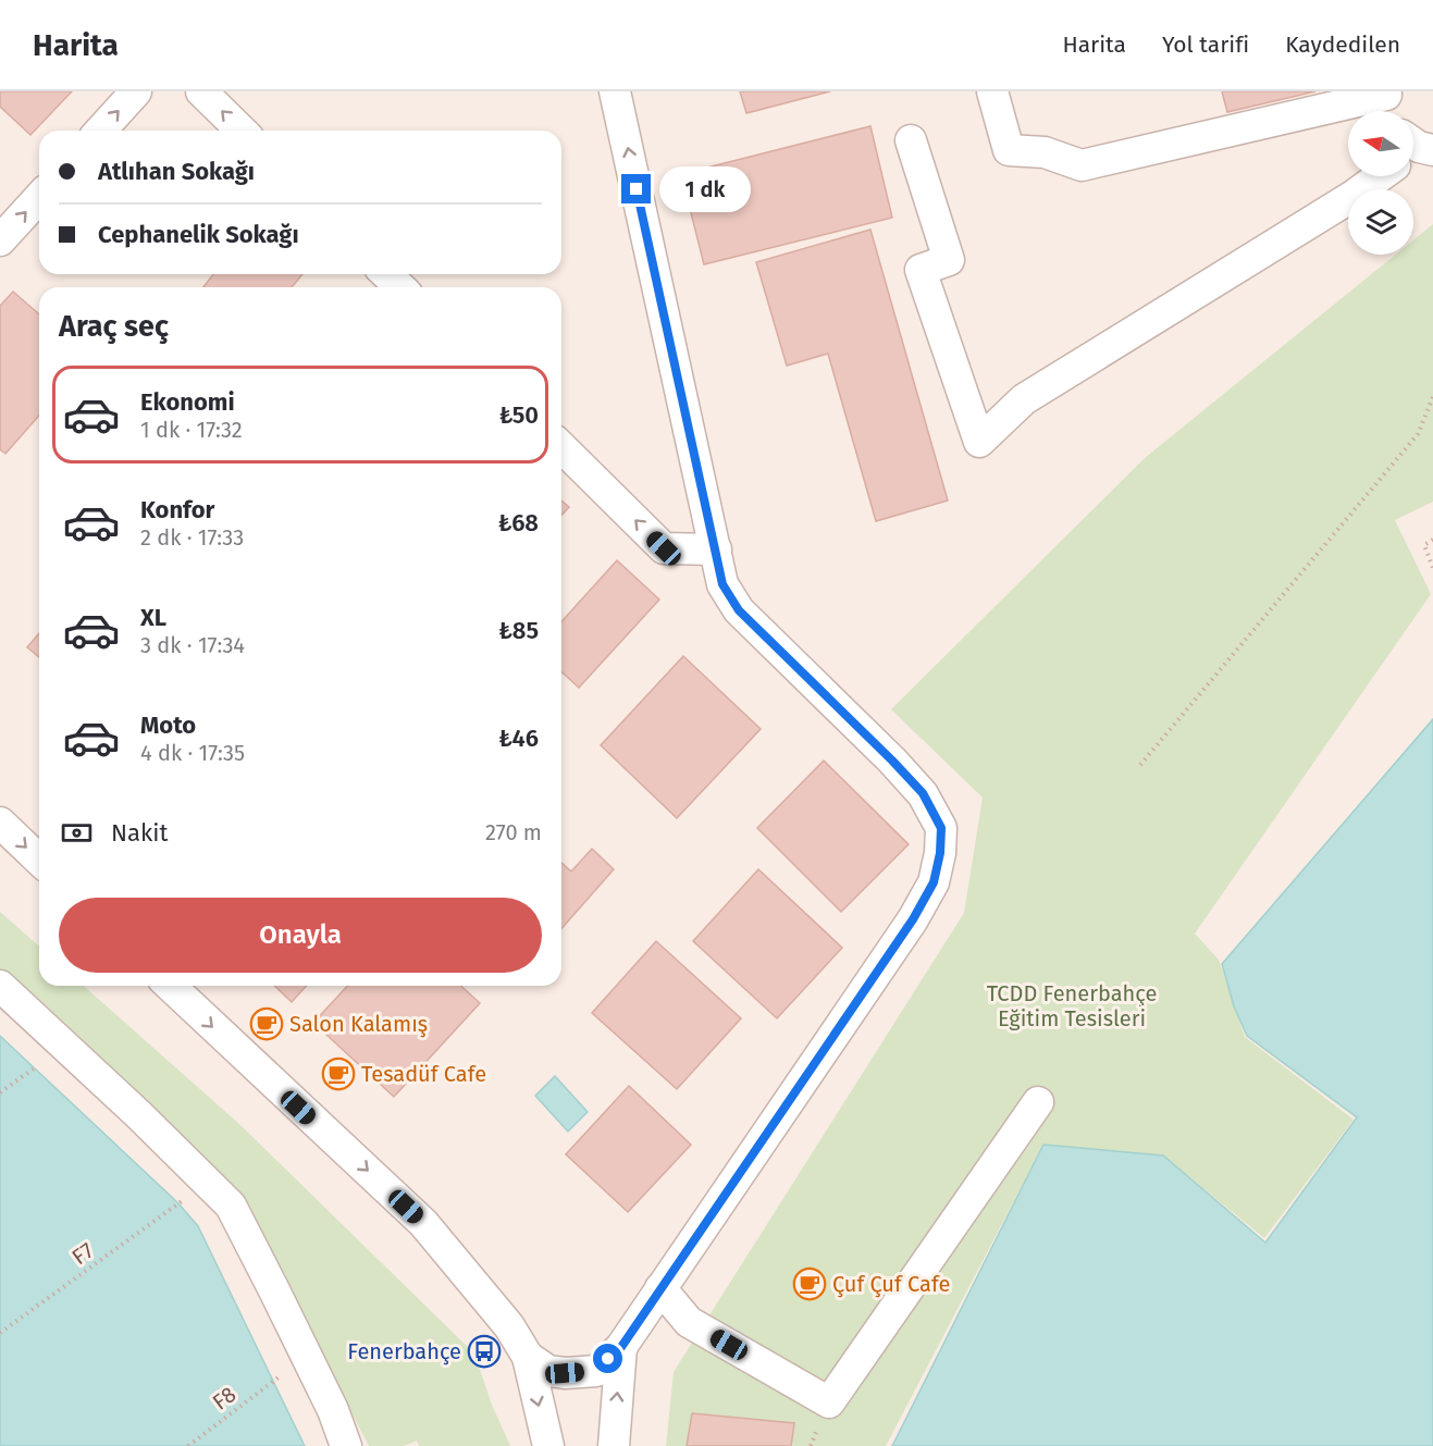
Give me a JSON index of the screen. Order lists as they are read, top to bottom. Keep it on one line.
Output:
{"streets":{"path":["F7","F8"]},"parks":["TCDD Fenerbahçe Eğitim Tesisleri"],"places":{"cafe":["Salon Kalamış","Tesadüf Cafe","Çuf Çuf Cafe"],"bus stop":["Fenerbahçe"]},"north":"left","page":{"header":"Harita","nav":["Harita","Yol tarifi","Kaydedilen"],"banner":["Atlıhan Sokağı","Cephanelik Sokağı"],"bubble":"1 dk","heading":"Araç seç","list":[{"name":"Ekonomi","note":"1 dk · 17:32","value":"₺50"},{"name":"Konfor","note":"2 dk · 17:33","value":"₺68"},{"name":"XL","note":"3 dk · 17:34","value":"₺85"},{"name":"Moto","note":"4 dk · 17:35","value":"₺46"}],"pay":["Nakit","270 m"],"buttons":"Onayla"}}
